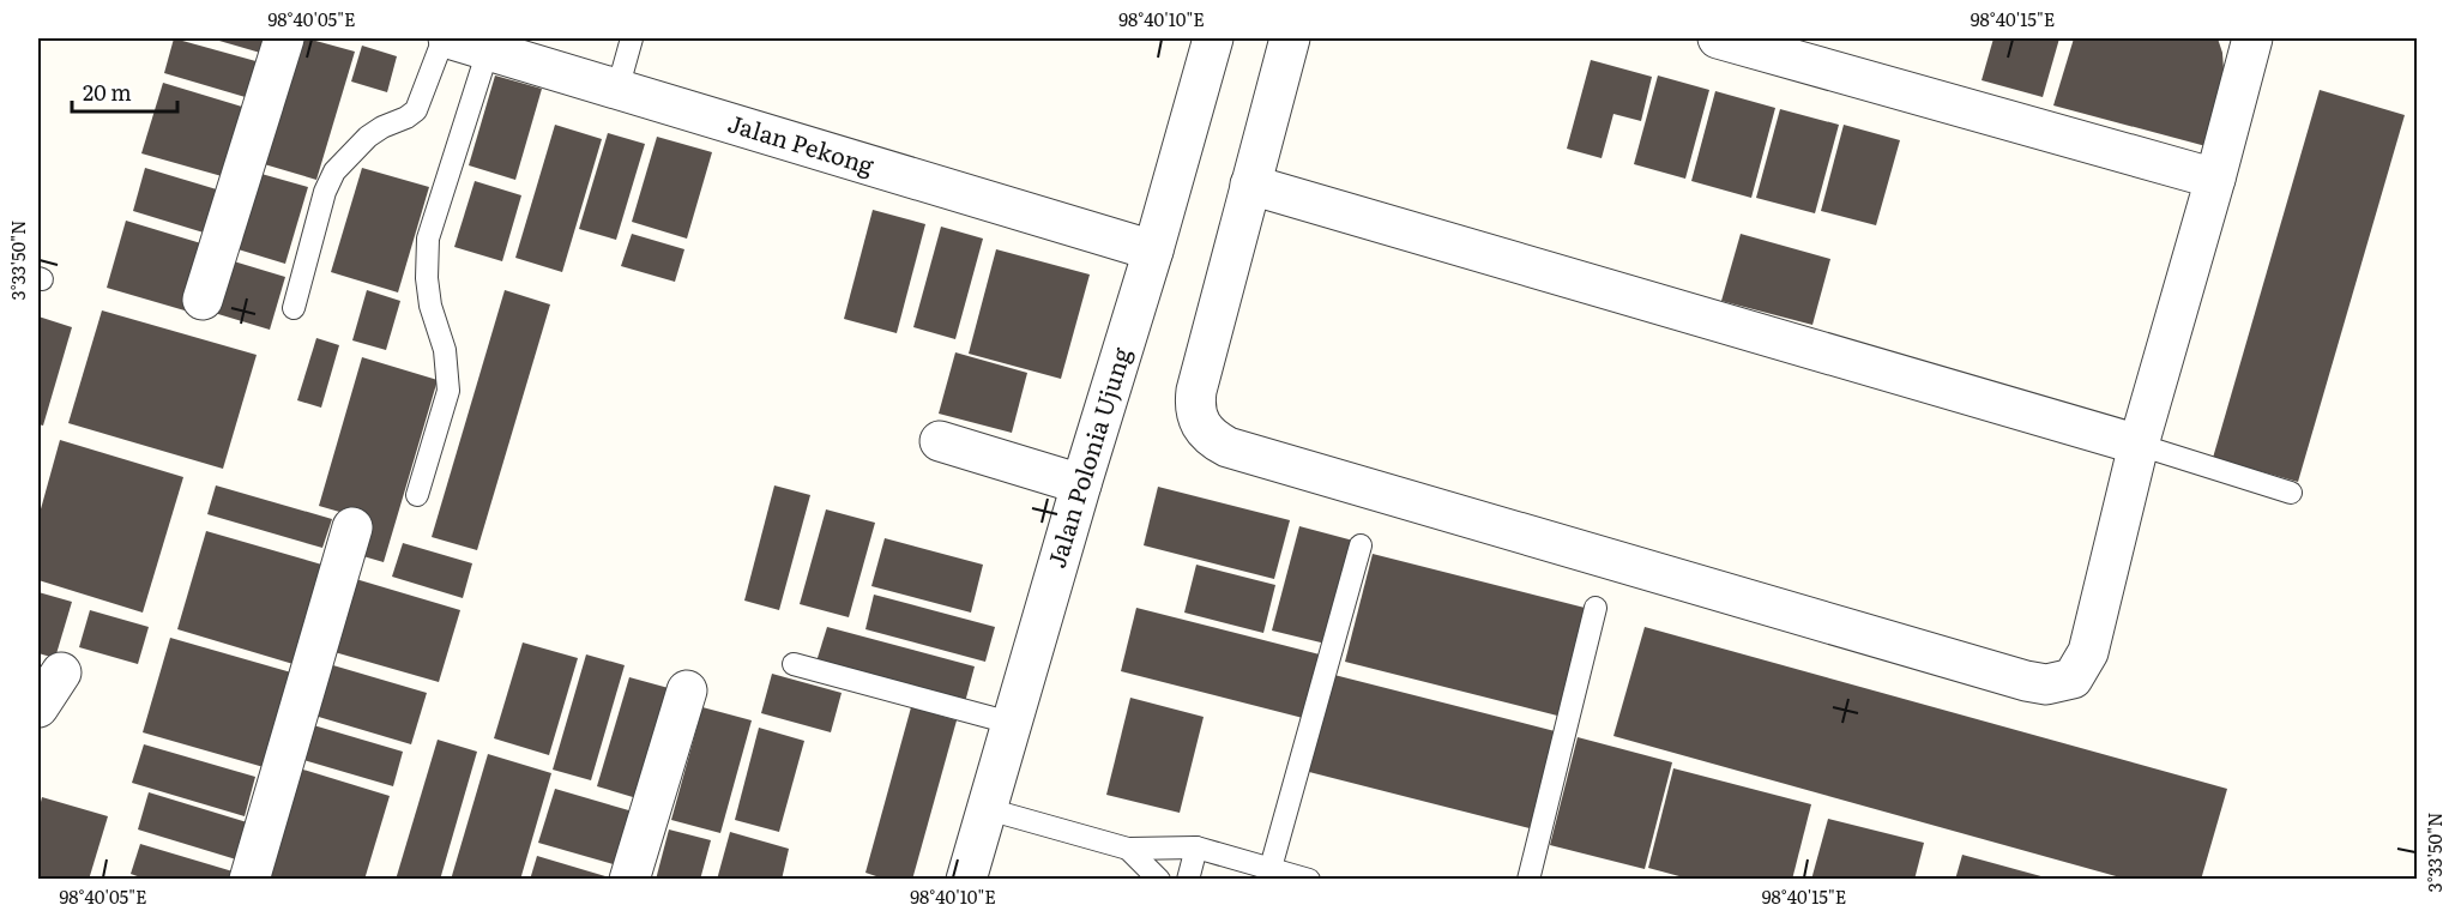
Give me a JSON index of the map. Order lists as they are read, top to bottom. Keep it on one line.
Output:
{"streets":{"street":["Jalan Pekong","Jalan Polonia Ujung"]},"crossings":[["Jalan Pekong","Jalan Polonia Ujung"]],"scale_bar":"20 m","coordinates":["98°40'05\"E","98°40'10\"E","98°40'15\"E","3°33'50\"N"]}
